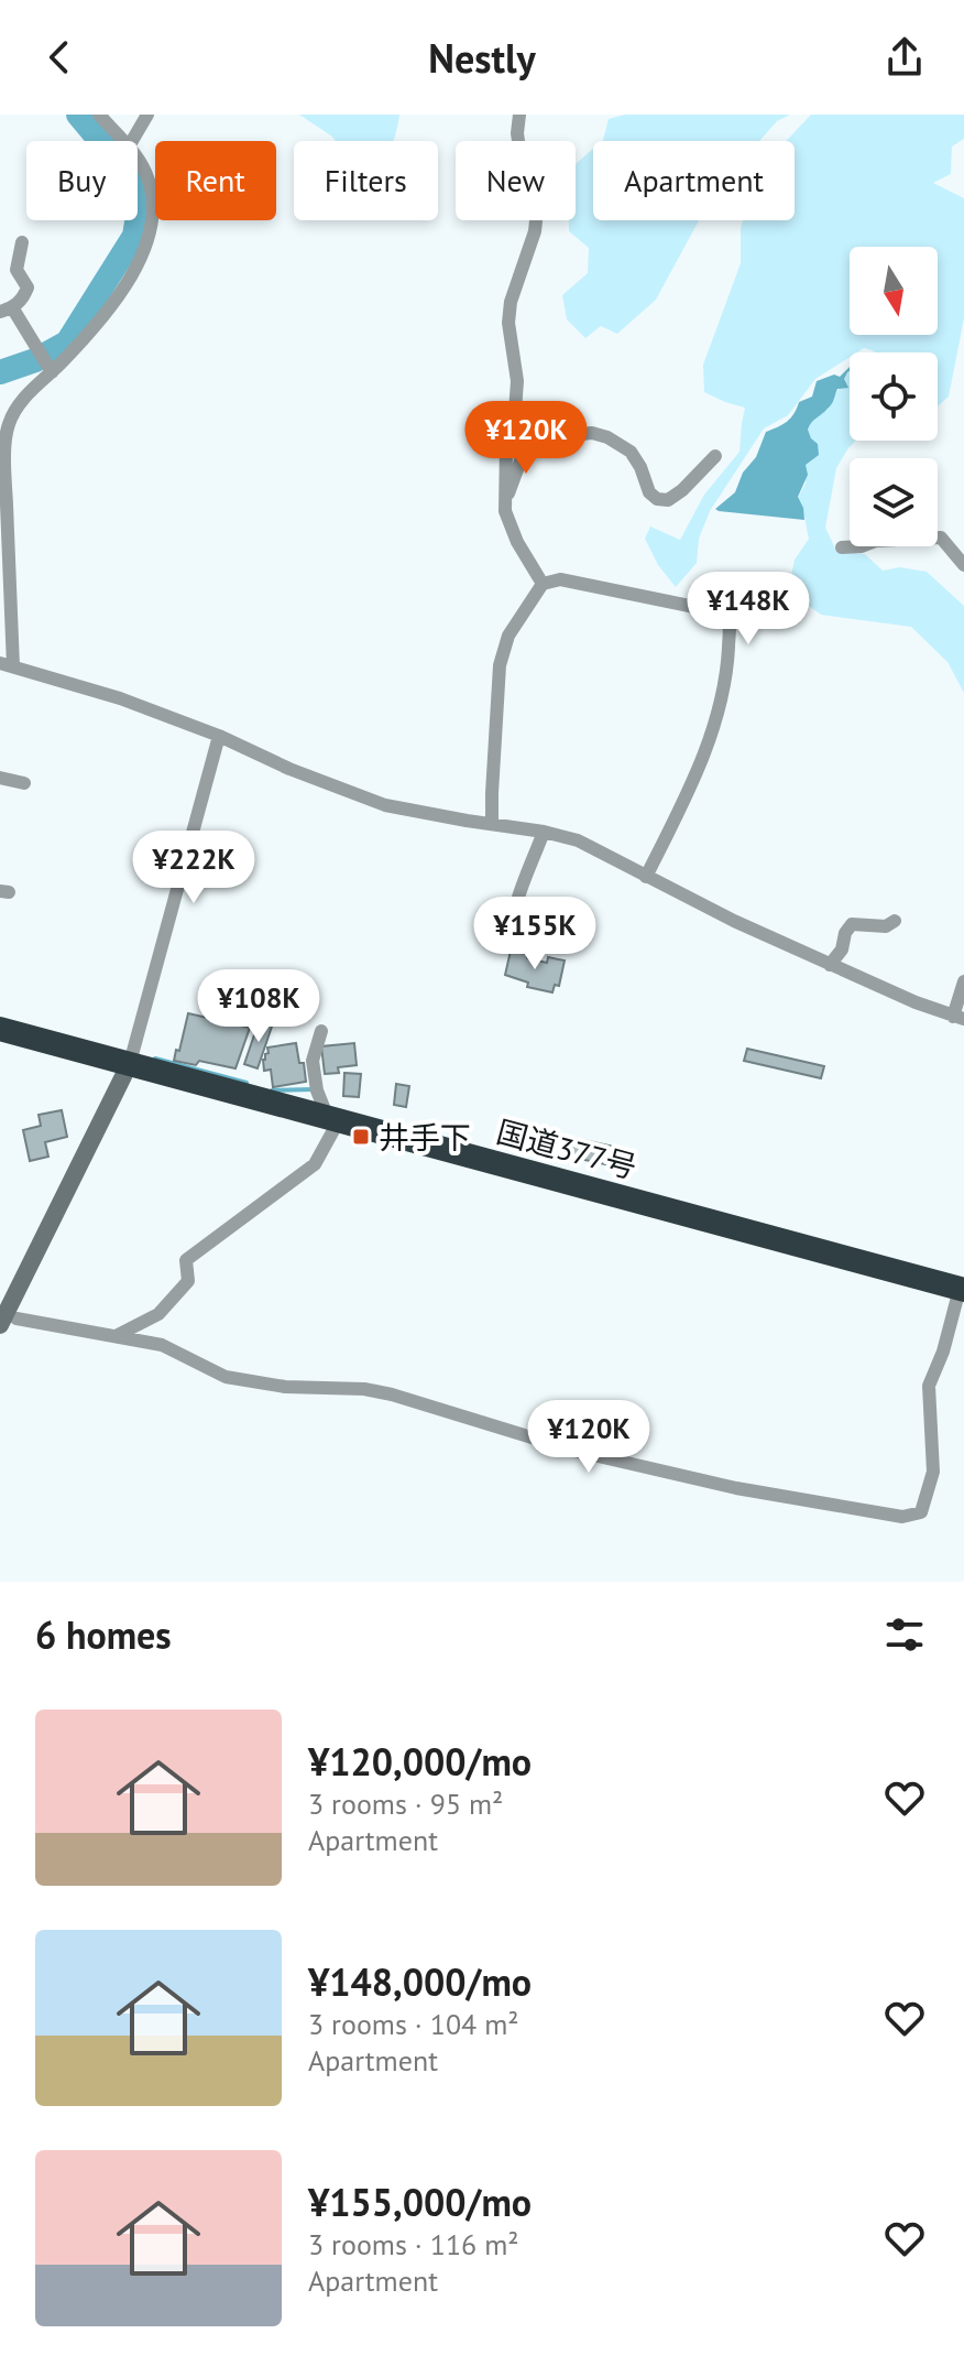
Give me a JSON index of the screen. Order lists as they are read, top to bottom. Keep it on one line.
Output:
{"streets":{"highway":["国道377号"]},"places":{"transit":["井手下"]},"north":"bottom","page":{"header":"Nestly","chip":["Buy","Rent","Filters","New","Apartment"],"price":["¥120K","¥148K","¥222K","¥155K","¥108K","¥120K"],"heading":"6 homes","list":[{"name":"¥120,000/mo","note":"3 rooms · 95 m² · Apartment"},{"name":"¥148,000/mo","note":"3 rooms · 104 m² · Apartment"},{"name":"¥155,000/mo","note":"3 rooms · 116 m² · Apartment"}]}}
